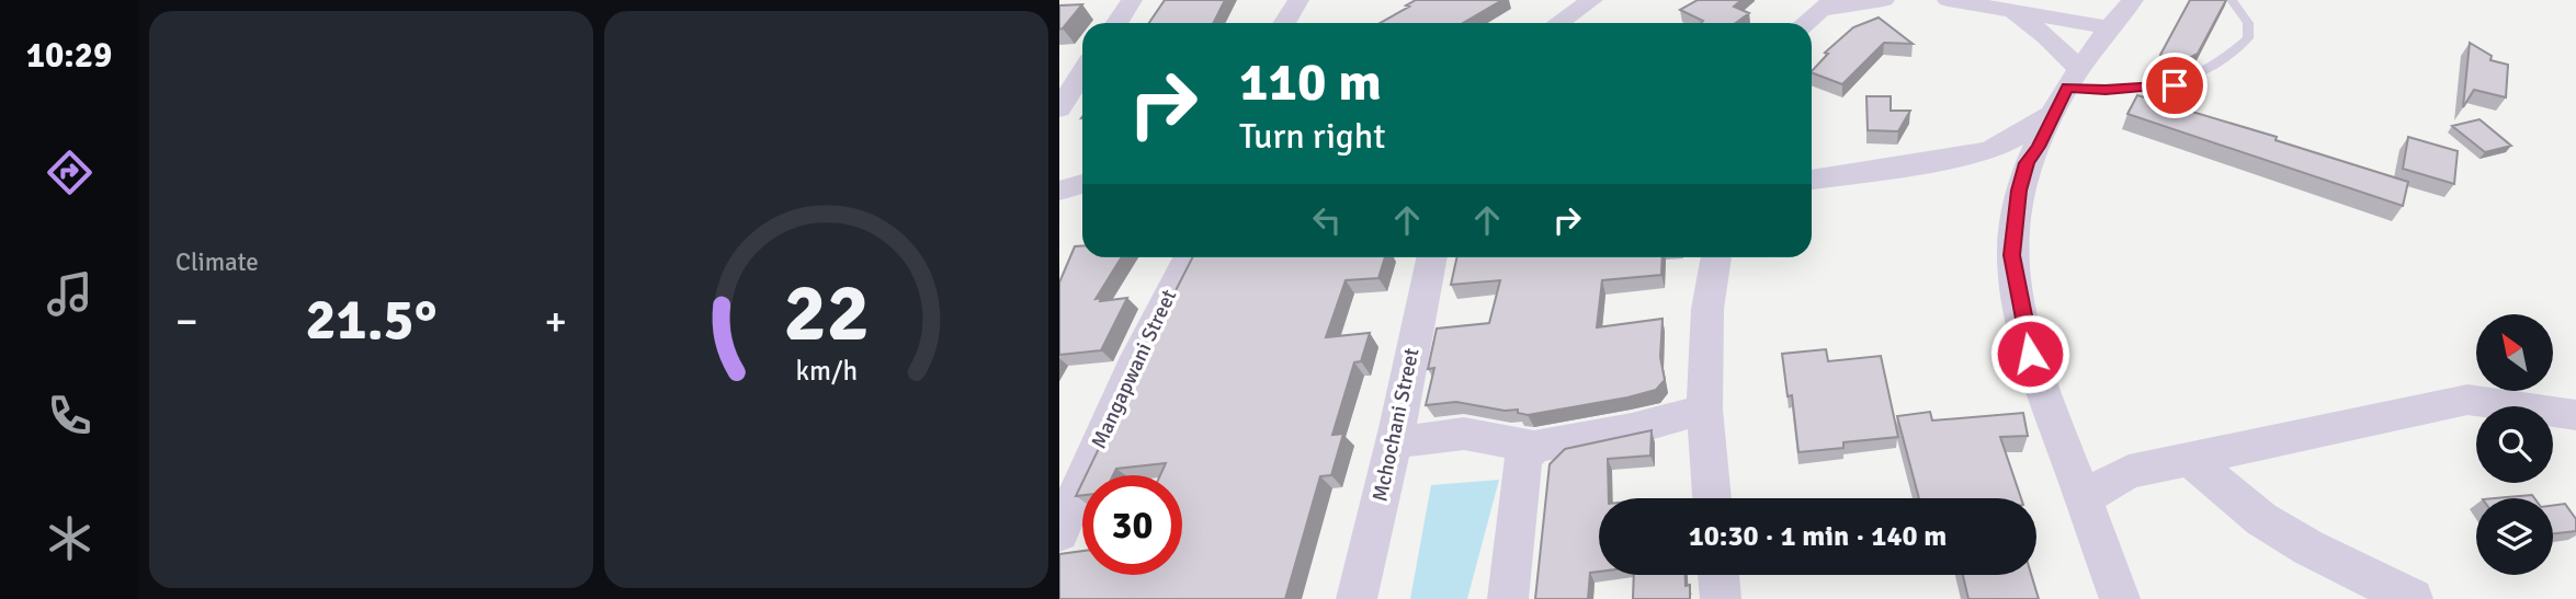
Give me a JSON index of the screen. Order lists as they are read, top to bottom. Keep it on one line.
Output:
{"streets":{"street":["Mangapwani Street","Mchochani Street"]},"north":"top left","page":{"tabs":"10:29","tile":"Climate","turn":["110 m","Turn right"],"heat":["−","21.5°","+"],"limit":"30","trip":"10:30 · 1 min · 140 m","gauge":["22","km/h"]}}
